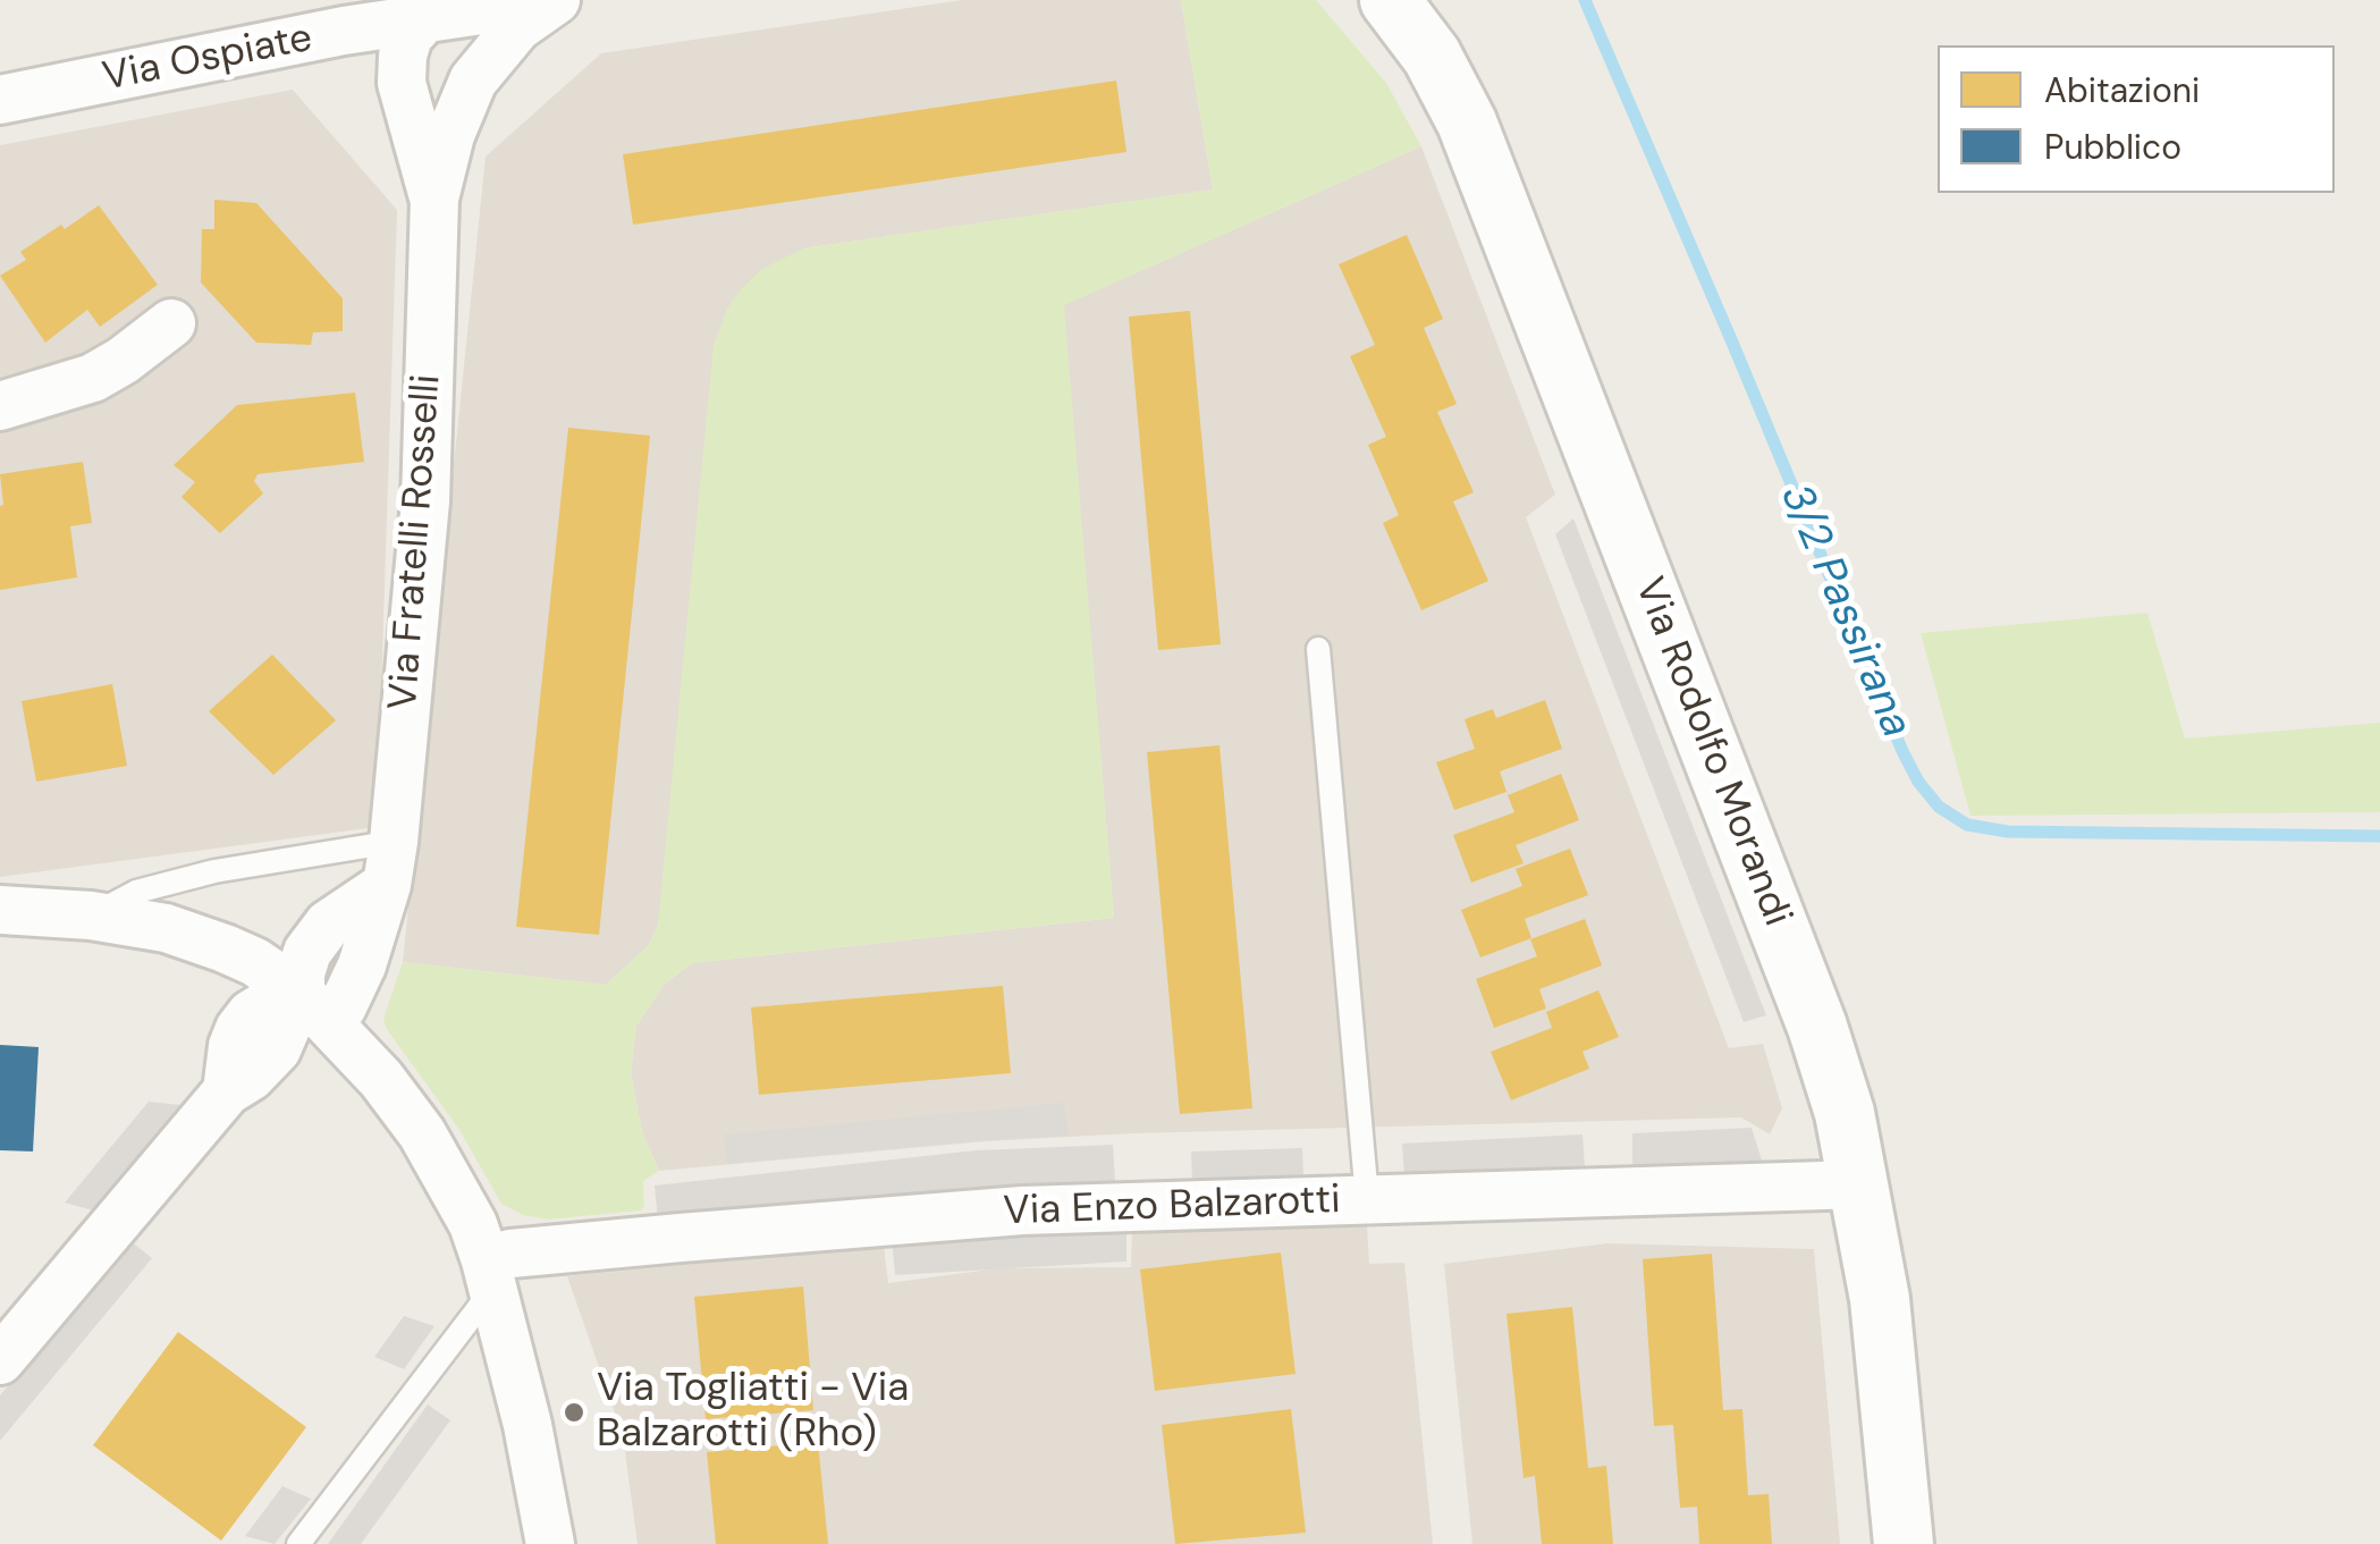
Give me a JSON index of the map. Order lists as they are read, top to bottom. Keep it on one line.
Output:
{"streets":{"street":["Via Ospiate","Via Fratelli Rosselli","Via Rodolfo Morandi","Via Enzo Balzarotti"]},"crossings":[["Via Ospiate","Via Fratelli Rosselli"],["Via Rodolfo Morandi","Via Enzo Balzarotti"]],"water":["3/2 Passirana"],"places":["Via Togliatti - Via Balzarotti (Rho)"],"legend":["Abitazioni","Pubblico"]}
